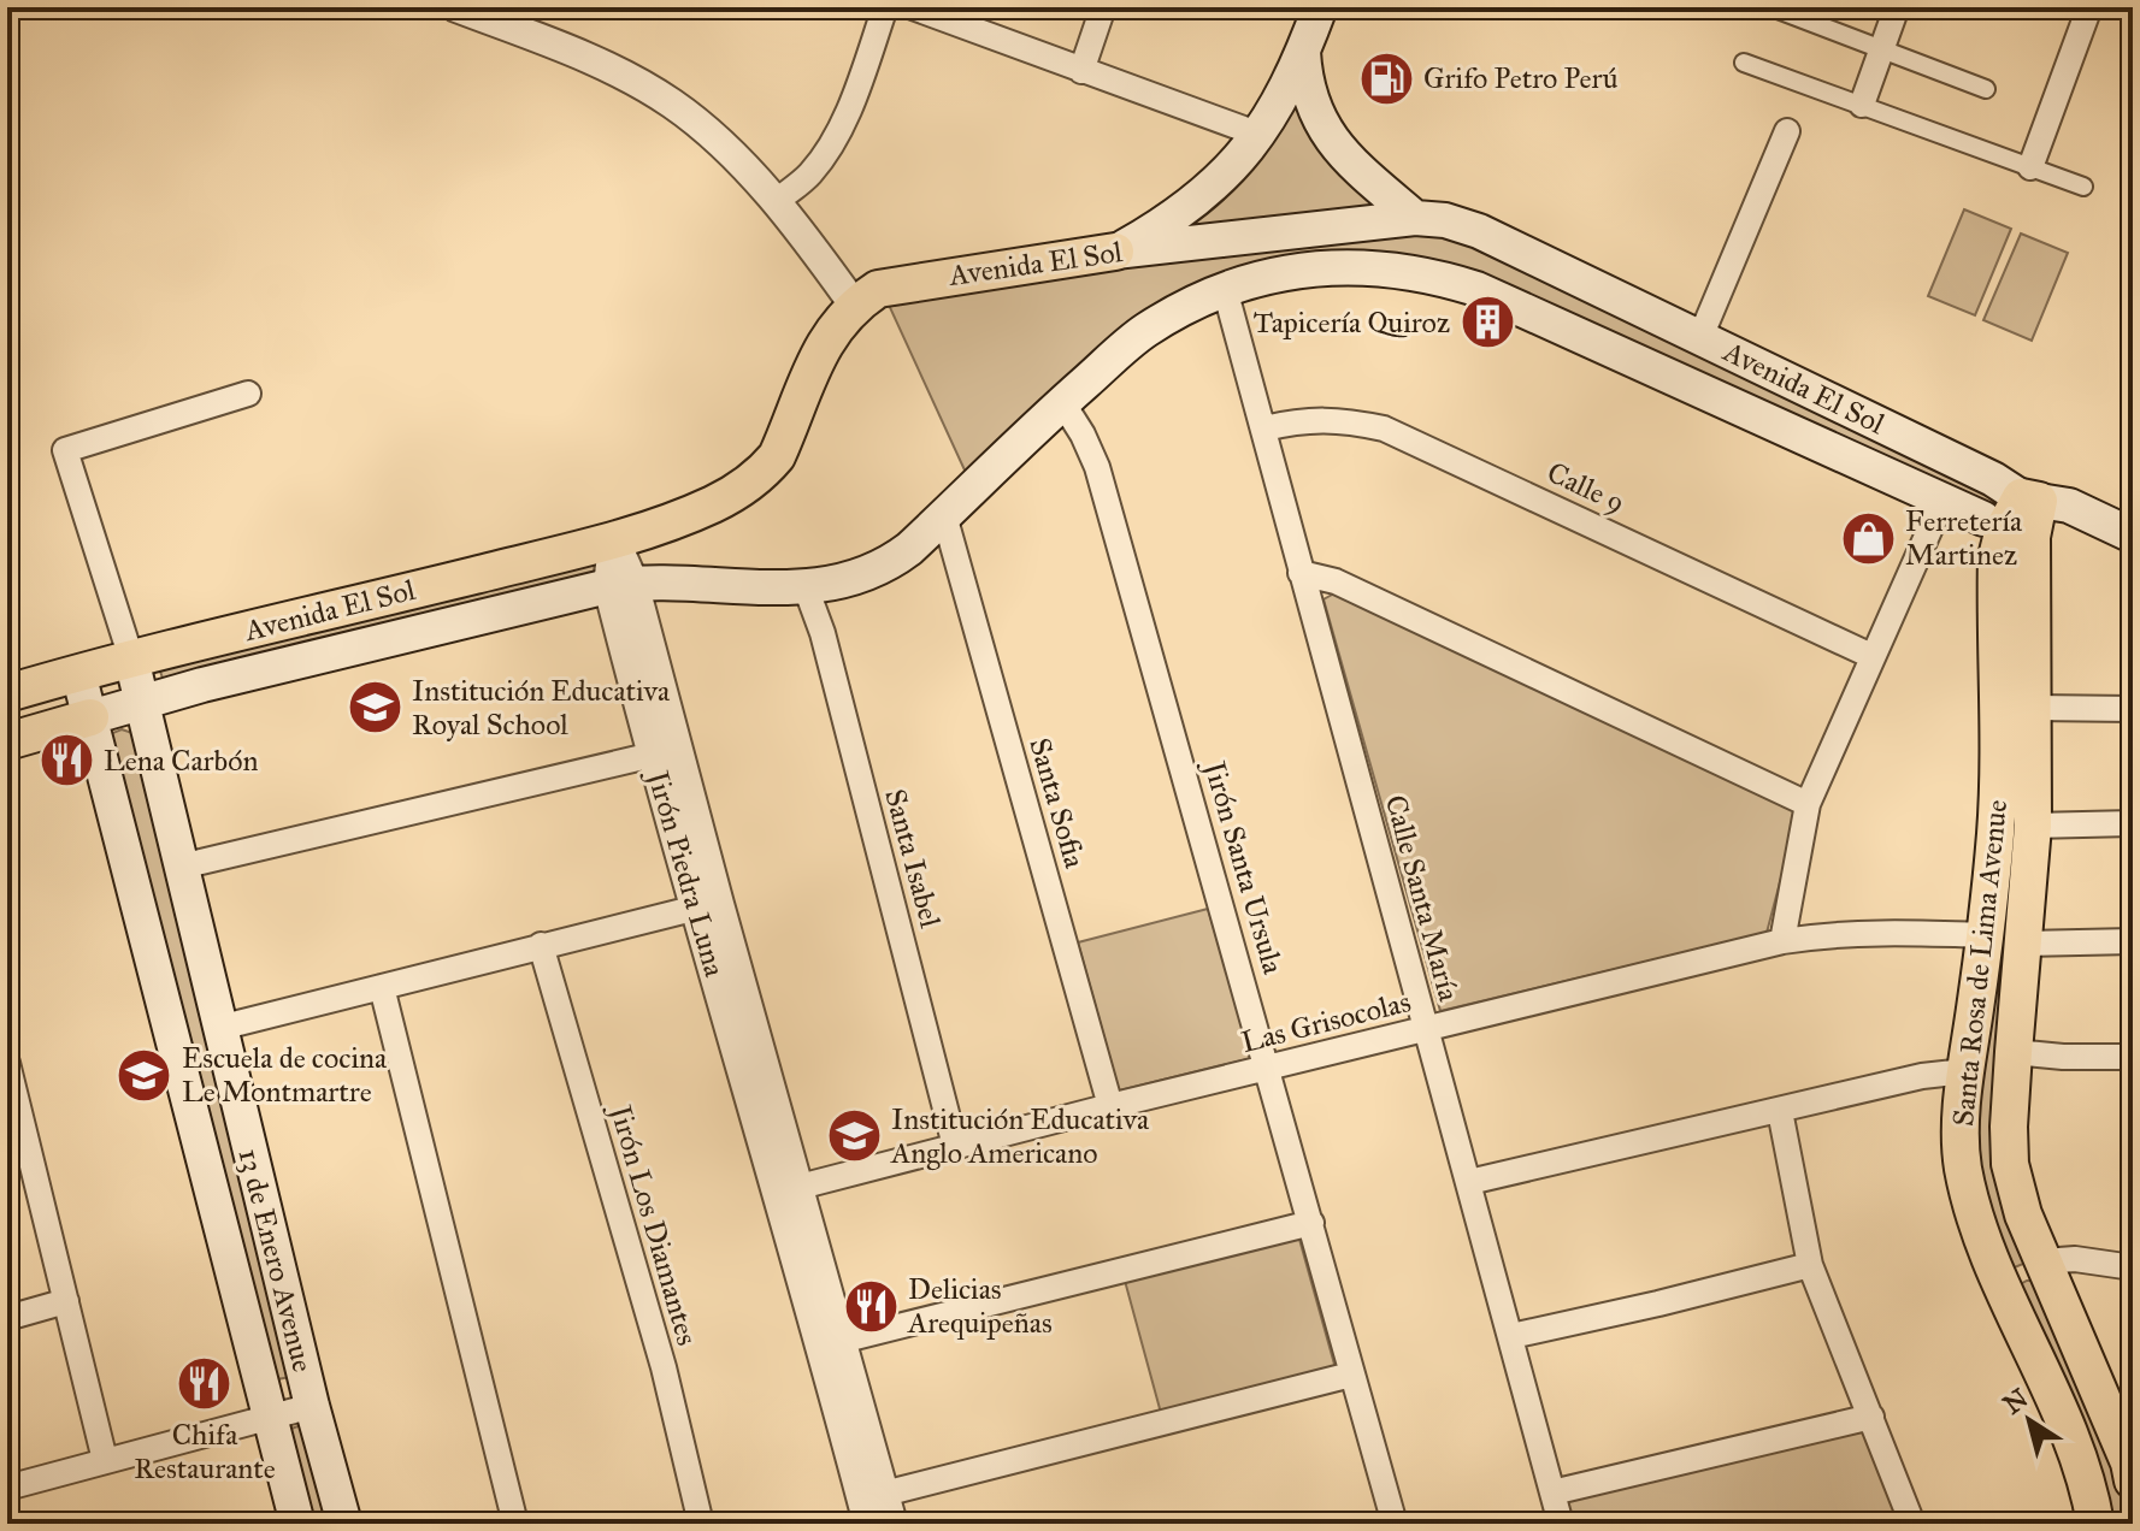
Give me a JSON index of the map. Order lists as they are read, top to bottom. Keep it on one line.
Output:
{"streets":{"main road":["Avenida El Sol","Santa Rosa de Lima Avenue","13 de Enero Avenue"],"street":["Calle 9","Santa Sofia","Santa Isabel","Jirón Santa Ursula","Jirón Piedra Luna","Calle Santa María","Las Grisocolas","Jirón Los Diamantes"]},"crossings":[["Avenida El Sol","Santa Sofia"],["Avenida El Sol","Santa Isabel"],["Avenida El Sol","Jirón Santa Ursula"],["Avenida El Sol","Jirón Piedra Luna"],["Avenida El Sol","Calle Santa María"],["Avenida El Sol","Santa Rosa de Lima Avenue"],["Avenida El Sol","13 de Enero Avenue"],["Calle 9","Calle Santa María"],["Santa Sofia","Las Grisocolas"],["Santa Isabel","Las Grisocolas"],["Jirón Santa Ursula","Las Grisocolas"],["Jirón Piedra Luna","Las Grisocolas"],["Calle Santa María","Las Grisocolas"],["Santa Rosa de Lima Avenue","Las Grisocolas"]],"places":{"fuel station":["Grifo Petro Perú"],"building":["Tapicería Quiroz"],"shop":["Ferretería Martinez"],"school or university":["Institución Educativa Royal School","Escuela de cocina Le Montmartre","Institución Educativa Anglo Americano"],"restaurant":["Lena Carbón","Delicias Arequipeñas","Chifa Restaurante"]},"north":"top left"}
